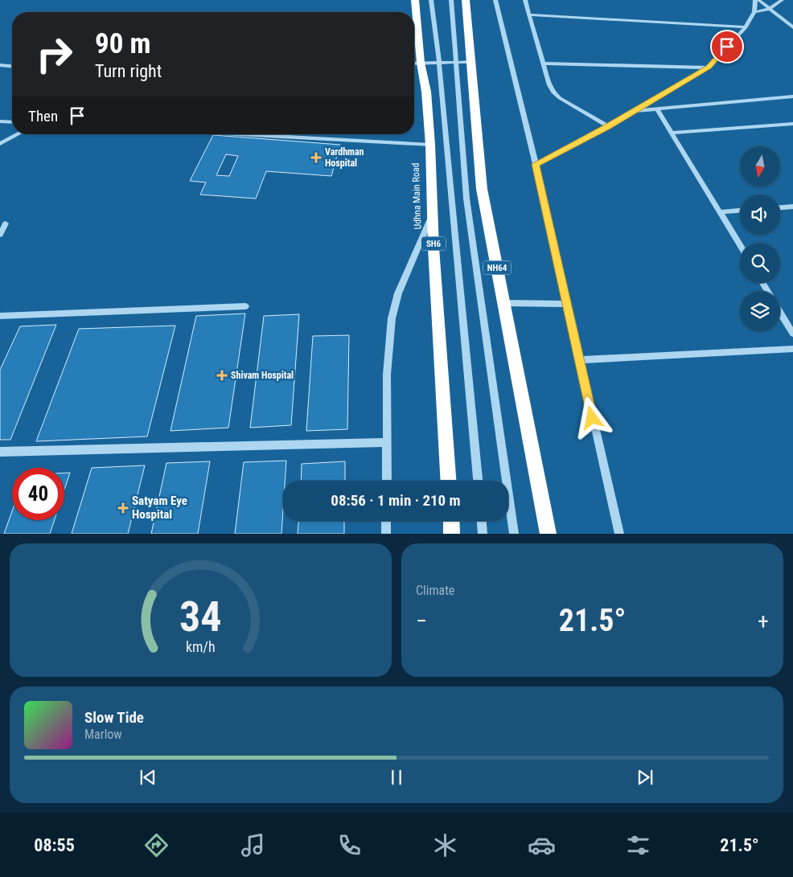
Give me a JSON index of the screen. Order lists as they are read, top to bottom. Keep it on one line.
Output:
{"streets":{"highway":["Udhna Main Road","SH6","NH64"]},"places":{"health":["Vardhman Hospital","Shivam Hospital","Satyam Eye Hospital"]},"north":"bottom","page":{"turn":["90 m","Turn right"],"then":"Then","limit":"40","trip":"08:56 · 1 min · 210 m","tile":"Climate","heat":["−","21.5°","+"],"song":["Slow Tide","Marlow"],"tabs":["08:55","21.5°"],"gauge":["34","km/h"]}}
